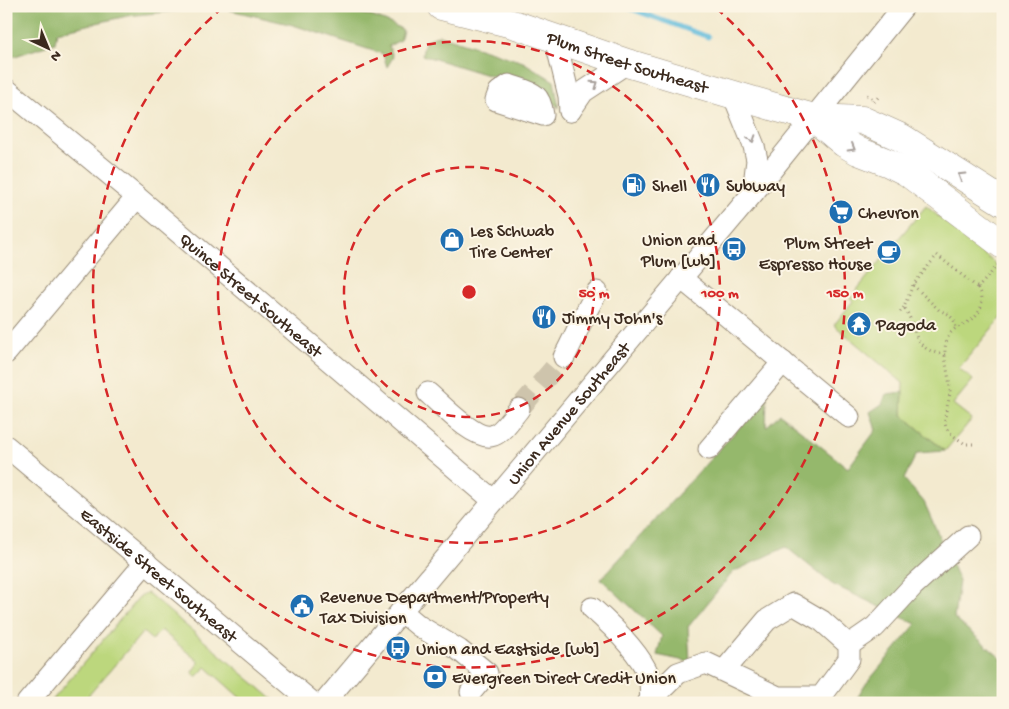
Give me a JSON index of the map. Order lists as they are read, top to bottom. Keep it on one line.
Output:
{"streets":{"main road":["Plum Street Southeast"],"street":["Quince Street Southeast","Union Avenue Southeast","Eastside Street Southeast"]},"crossings":[["Plum Street Southeast","Union Avenue Southeast"],["Quince Street Southeast","Union Avenue Southeast"]],"places":{"fuel station":["Shell"],"restaurant":["Subway","Jimmy John's"],"supermarket":["Chevron"],"shop":["Les Schwab Tire Center"],"bus stop":["Union and Plum [wb]","Union and Eastside [wb]"],"cafe":["Plum Street Espresso House"],"temple":["Pagoda"],"public building":["Revenue Department/Property Tax Division"],"bank":["Evergreen Direct Credit Union"]},"north":"bottom right","rings":["50 m","100 m","150 m"]}
